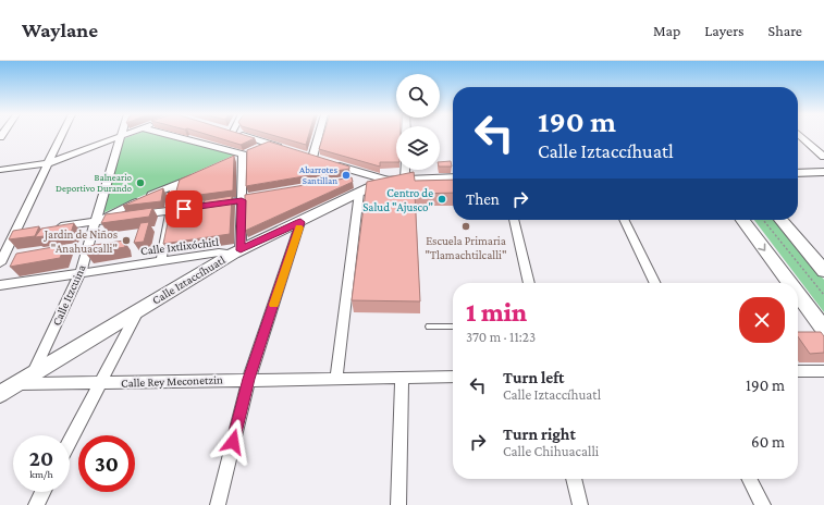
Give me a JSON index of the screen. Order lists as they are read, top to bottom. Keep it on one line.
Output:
{"streets":{"street":["Calle Ixtlixóchitl","Calle Iztaccíhuatl","Calle Itzcuina","Calle Rey Meconetzin"]},"crossings":[["Calle Ixtlixóchitl","Calle Iztaccíhuatl"],["Calle Ixtlixóchitl","Calle Itzcuina"],["Calle Iztaccíhuatl","Calle Itzcuina"],["Calle Iztaccíhuatl","Calle Rey Meconetzin"]],"places":["Abarrotes Santillan","Balneario Deportivo Durando","Centro de Salud \"Ajusco\"","Escuela Primaria \"Tlamachtilcalli\"","Jardin de Niños \"Anahuacalli\""],"page":{"header":"Waylane","nav":["Map","Layers","Share"],"turn":["190 m","Calle Iztaccíhuatl"],"then":"Then","heading":["1 min","370 m · 11:23"],"list":[{"name":"Turn left","note":"Calle Iztaccíhuatl","value":"190 m"},{"name":"Turn right","note":"Calle Chihuacalli","value":"60 m"}],"speed":"20 km/h","limit":"30"}}
